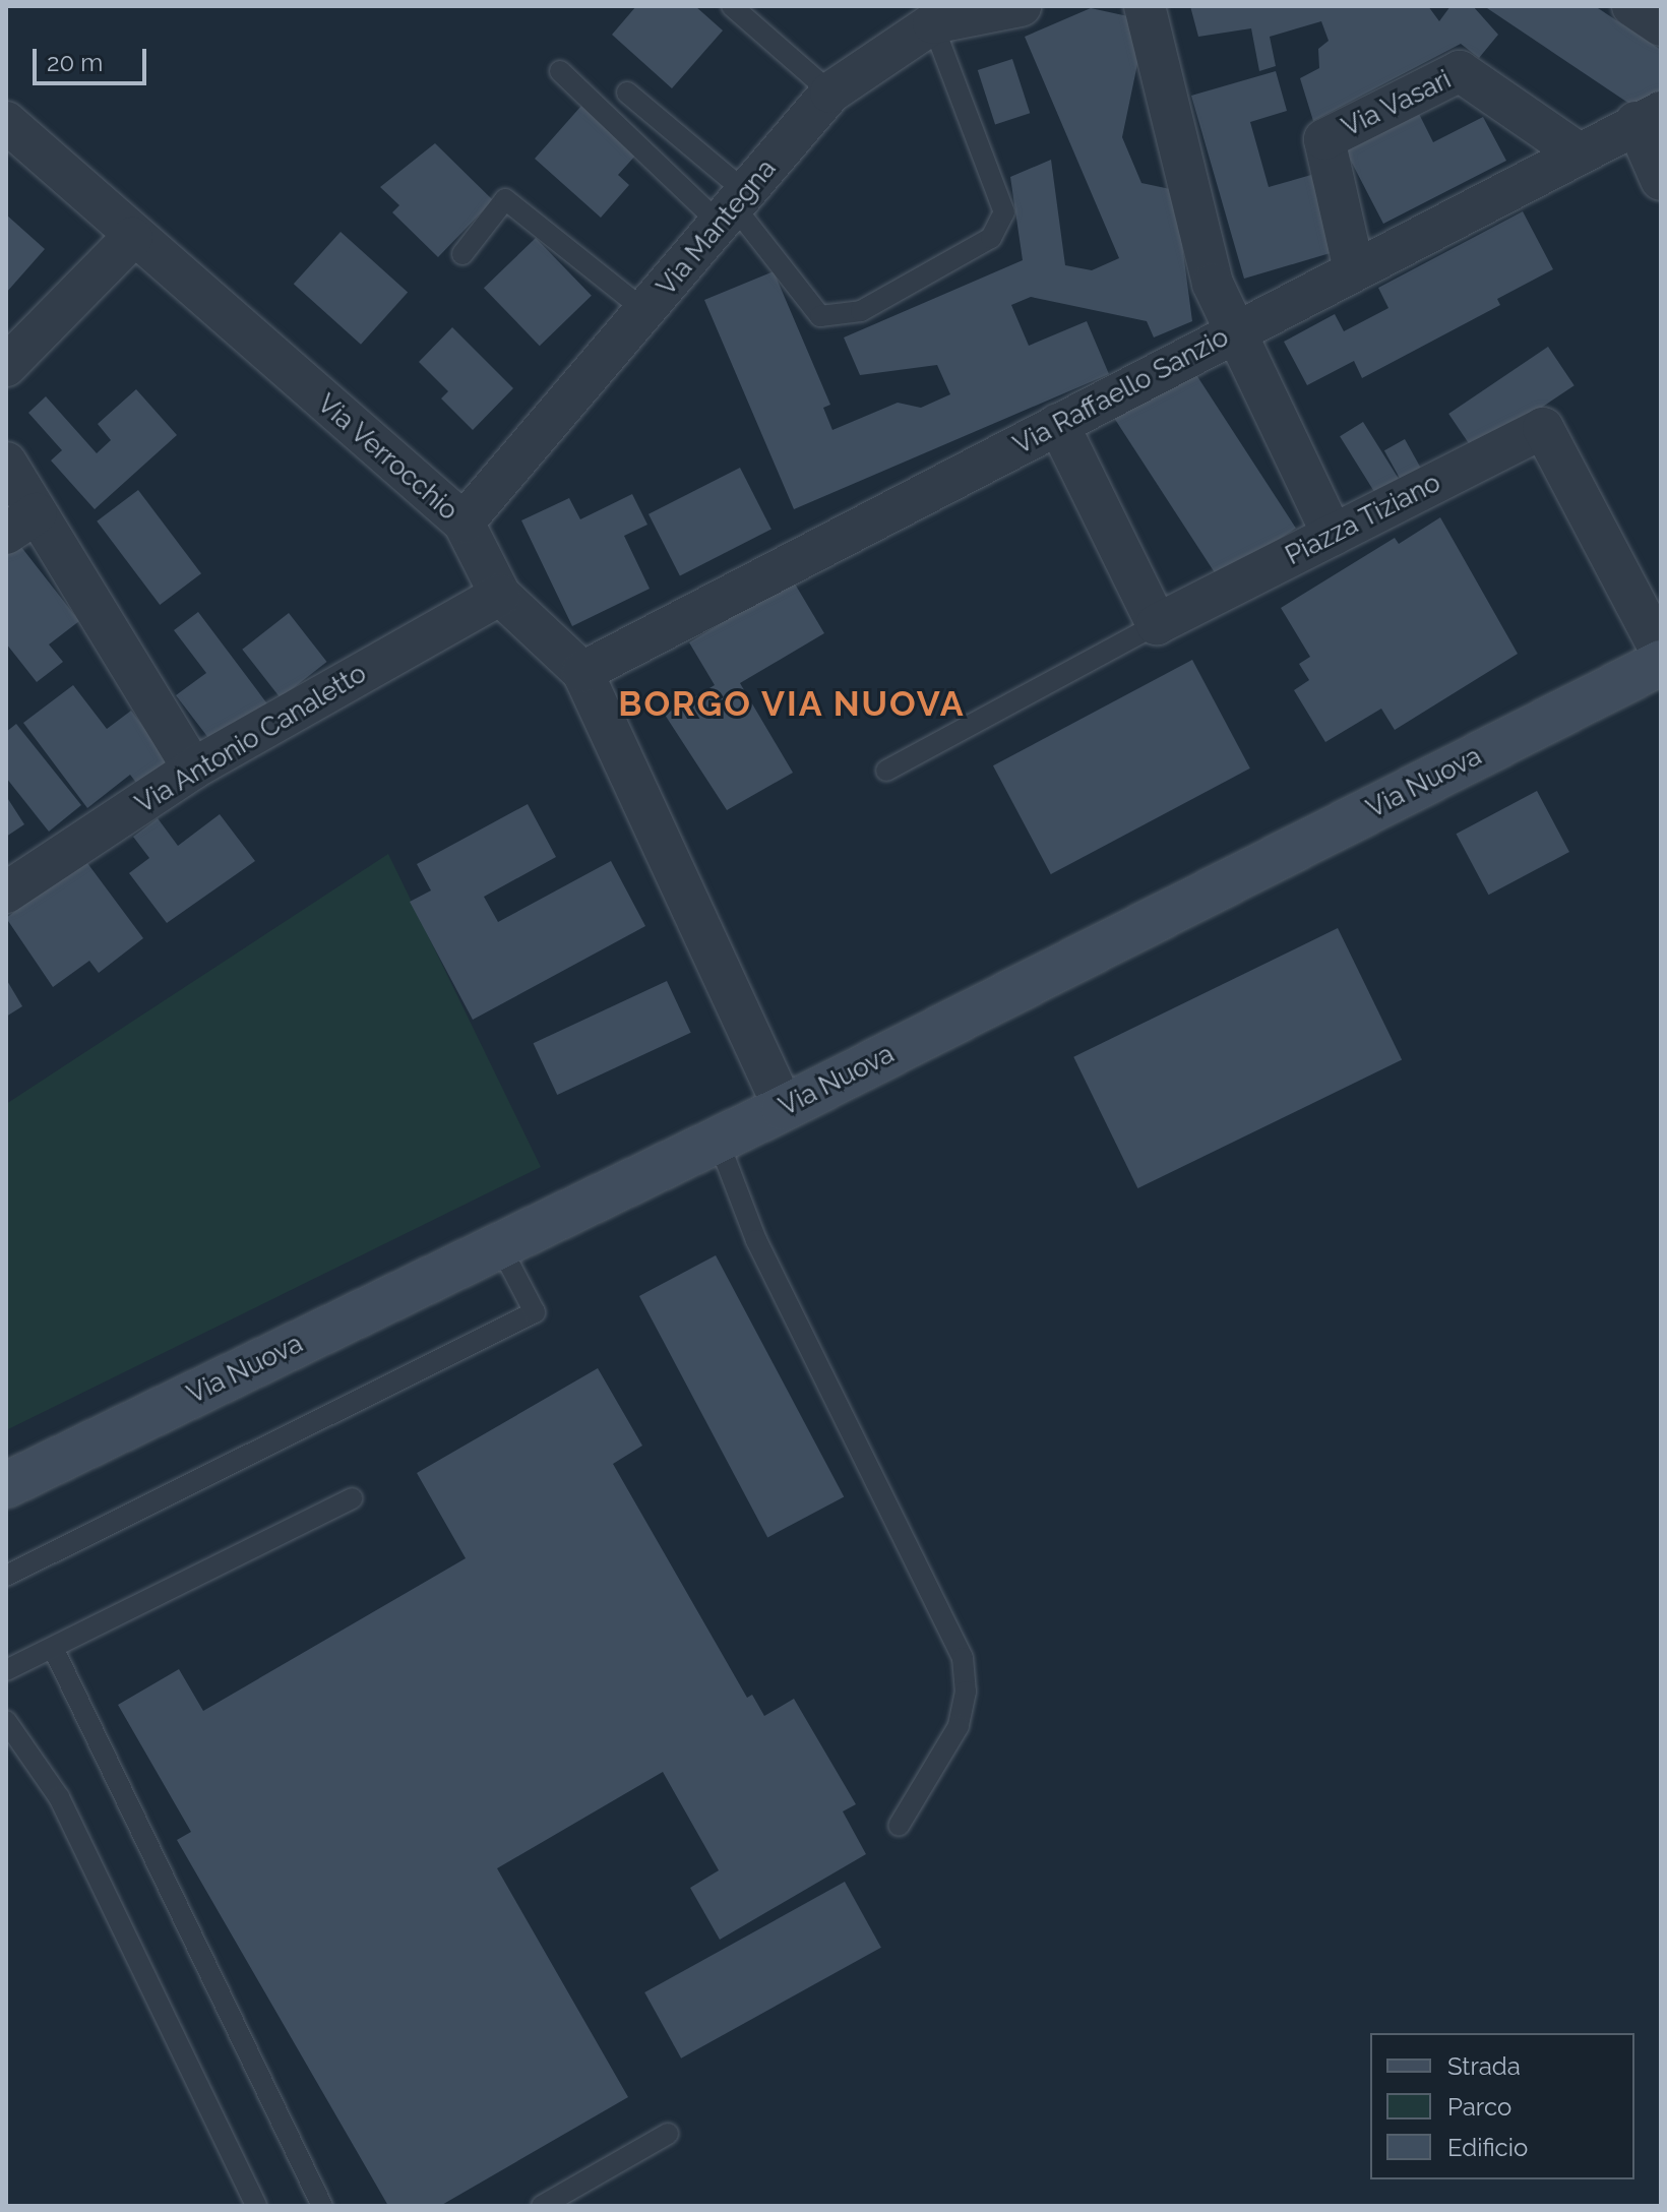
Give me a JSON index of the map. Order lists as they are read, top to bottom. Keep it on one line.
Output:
{"streets":{"main road":["Via Nuova"],"street":["Via Vasari","Via Mantegna","Via Raffaello Sanzio","Via Verrocchio","Piazza Tiziano","Via Antonio Canaletto"]},"crossings":[["Via Vasari","Via Raffaello Sanzio"],["Via Mantegna","Via Verrocchio"],["Via Raffaello Sanzio","Via Verrocchio"],["Via Verrocchio","Via Antonio Canaletto"],["Via Verrocchio","Via Nuova"]],"districts":["BORGO VIA NUOVA"],"legend":["Strada","Parco","Edificio"],"scale_bar":"20 m"}
